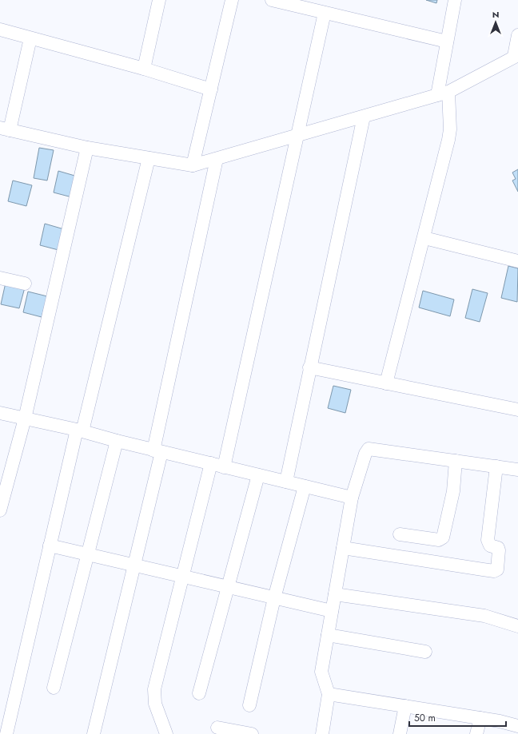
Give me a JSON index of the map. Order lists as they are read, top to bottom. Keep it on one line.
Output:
{"scale_bar":"50 m","north":"top"}
